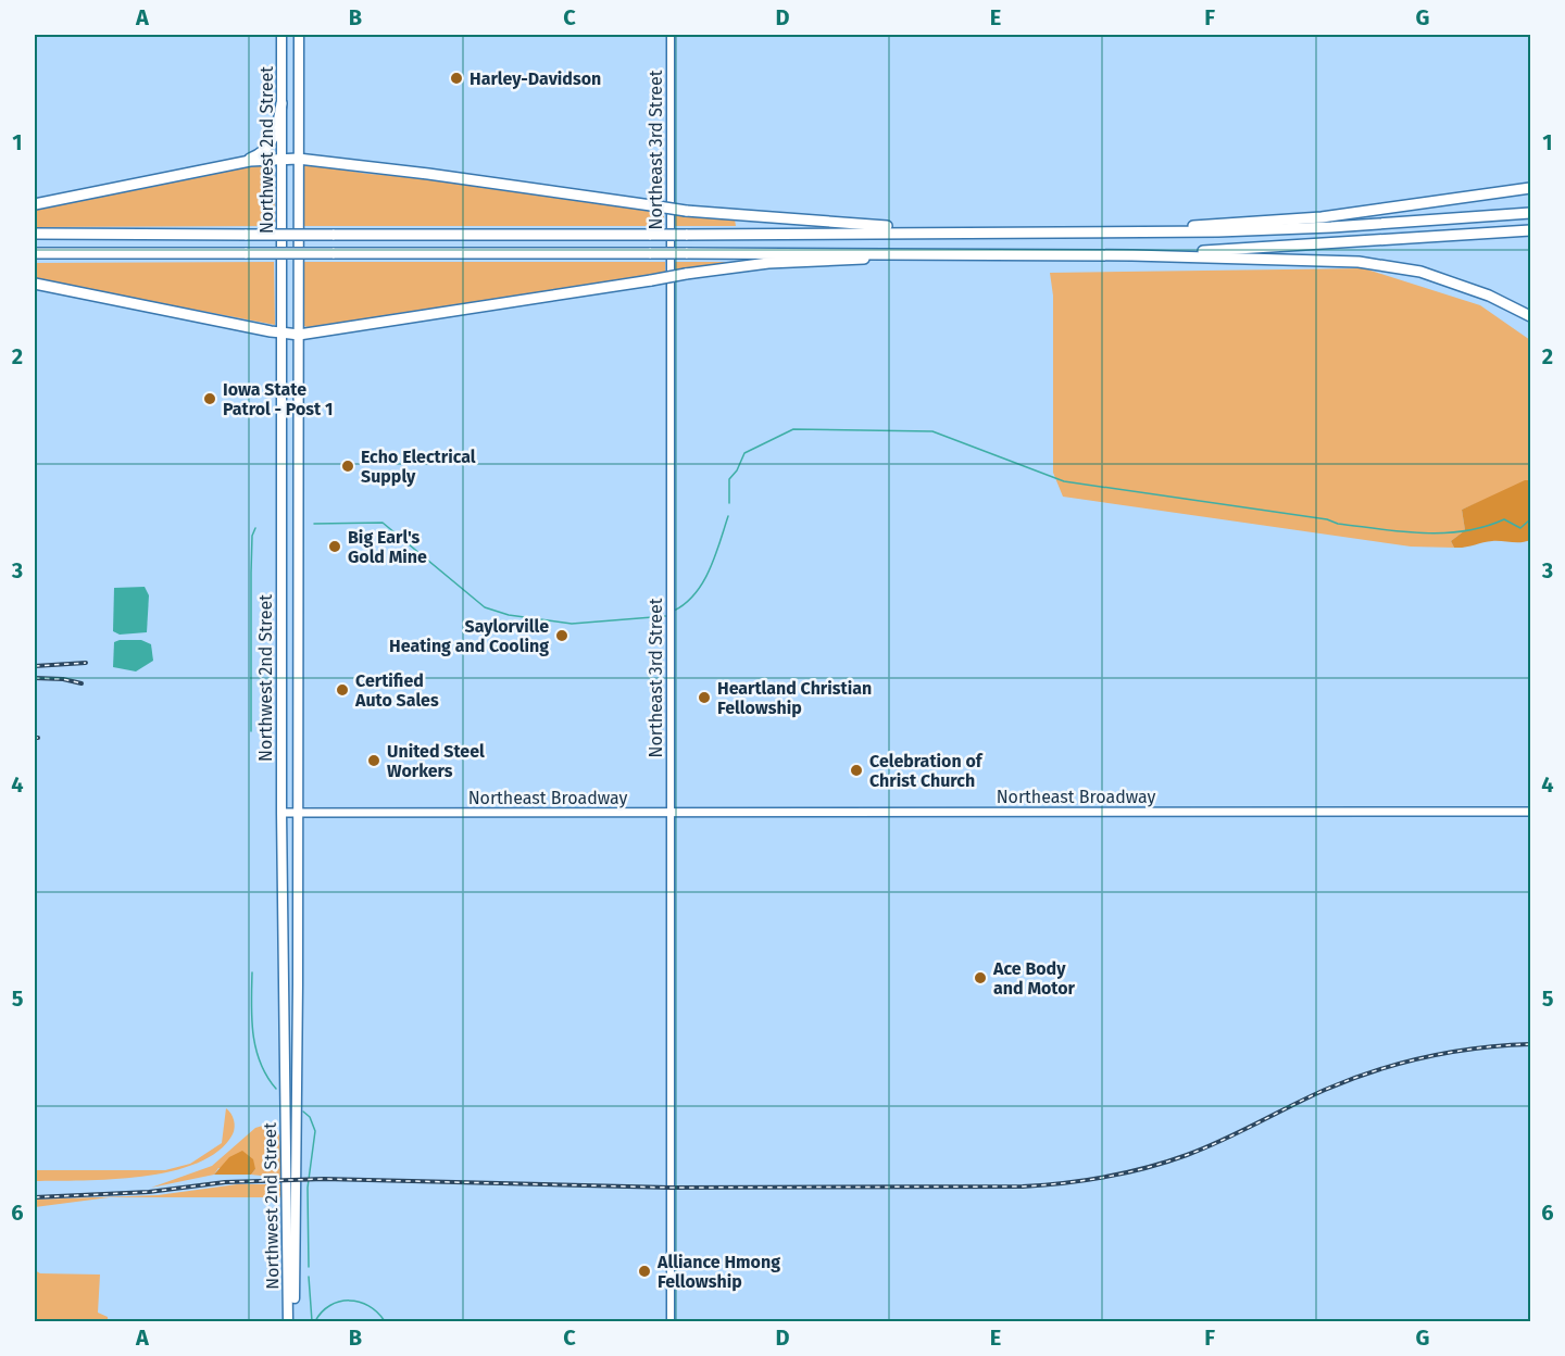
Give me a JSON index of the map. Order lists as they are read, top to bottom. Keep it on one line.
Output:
{"streets":{"main road":["Northwest 2nd Street","Northeast Broadway"],"street":["Northeast 3rd Street"]},"crossings":[["Northwest 2nd Street","Northeast Broadway"],["Northeast 3rd Street","Northeast Broadway"]],"places":["Harley-Davidson","Iowa State Patrol - Post 1","Echo Electrical Supply","Big Earl's Gold Mine","Saylorville Heating and Cooling","Certified Auto Sales","Heartland Christian Fellowship","United Steel Workers","Celebration of Christ Church","Ace Body and Motor","Alliance Hmong Fellowship"],"grid":{"columns":["A","B","C","D","E","F","G"],"rows":["1","2","3","4","5","6"]}}
